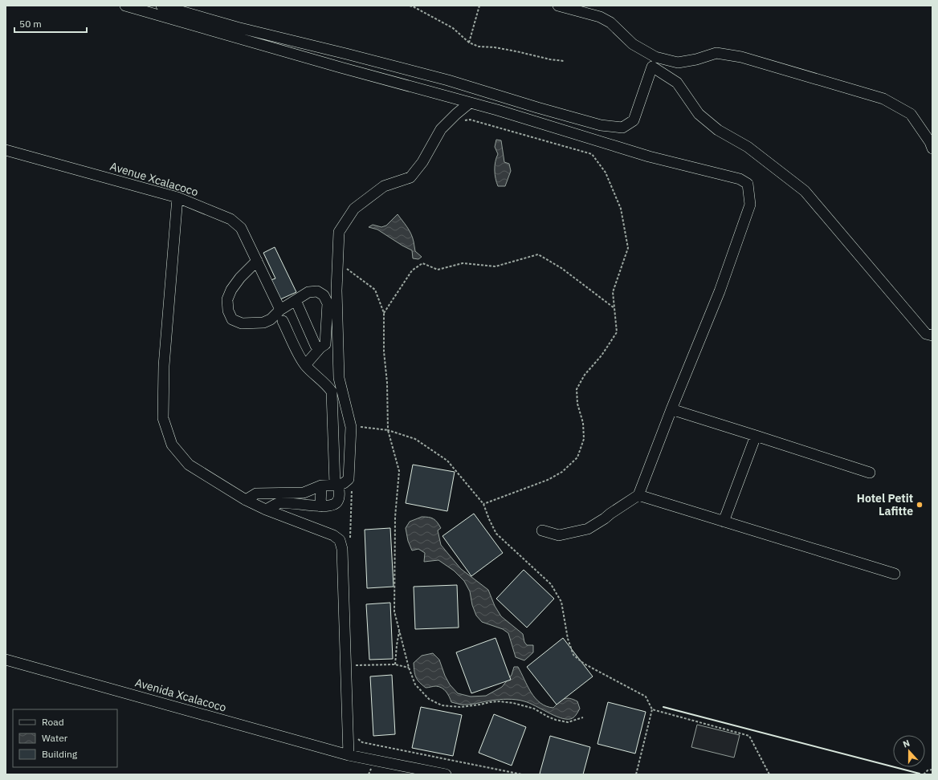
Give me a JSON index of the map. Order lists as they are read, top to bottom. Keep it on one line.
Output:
{"streets":{"street":["Avenue Xcalacoco","Avenida Xcalacoco"]},"places":["Hotel Petit Lafitte"],"legend":["Road","Water","Building"],"scale_bar":"50 m","north":"top"}
